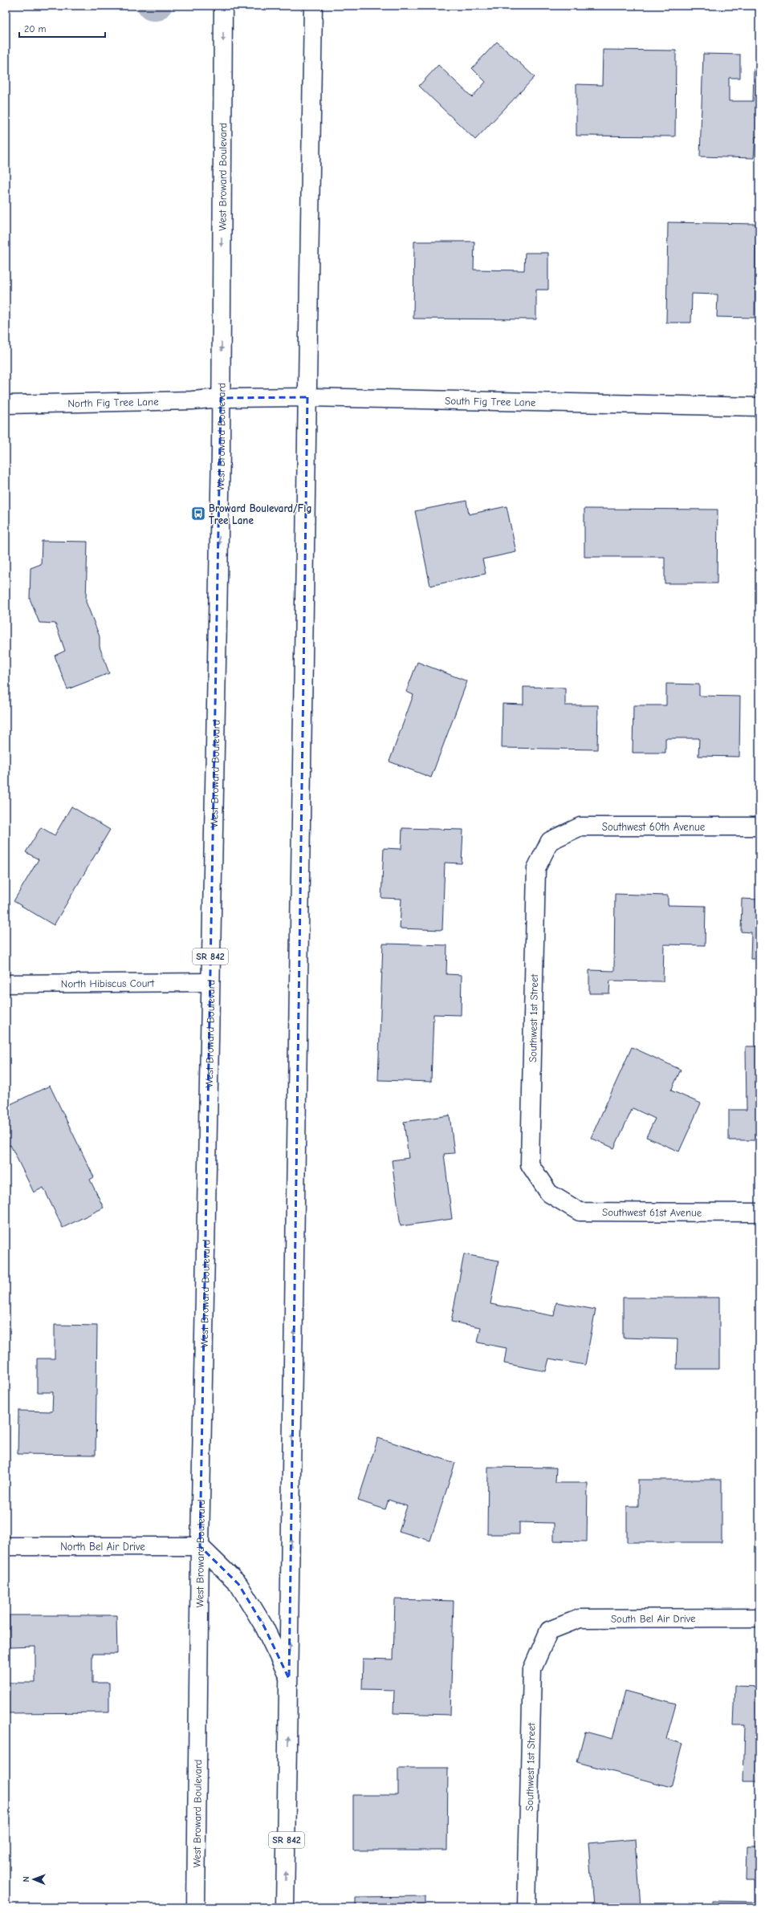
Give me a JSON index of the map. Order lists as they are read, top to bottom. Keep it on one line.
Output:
{"streets":{"main road":["West Broward Boulevard","South Fig Tree Lane","North Fig Tree Lane","Southwest 60th Avenue","SR 842","North Hibiscus Court","Southwest 1st Street","Southwest 61st Avenue","North Bel Air Drive","South Bel Air Drive"]},"crossings":[["West Broward Boulevard","South Fig Tree Lane"],["West Broward Boulevard","North Fig Tree Lane"],["West Broward Boulevard","North Hibiscus Court"],["West Broward Boulevard","North Bel Air Drive"],["South Fig Tree Lane","North Fig Tree Lane"],["South Fig Tree Lane","SR 842"],["Southwest 60th Avenue","Southwest 1st Street"],["Southwest 1st Street","Southwest 61st Avenue"],["Southwest 1st Street","South Bel Air Drive"]],"places":{"bus stop":["Broward Boulevard/Fig Tree Lane"]},"scale_bar":"20 m","north":"left"}
